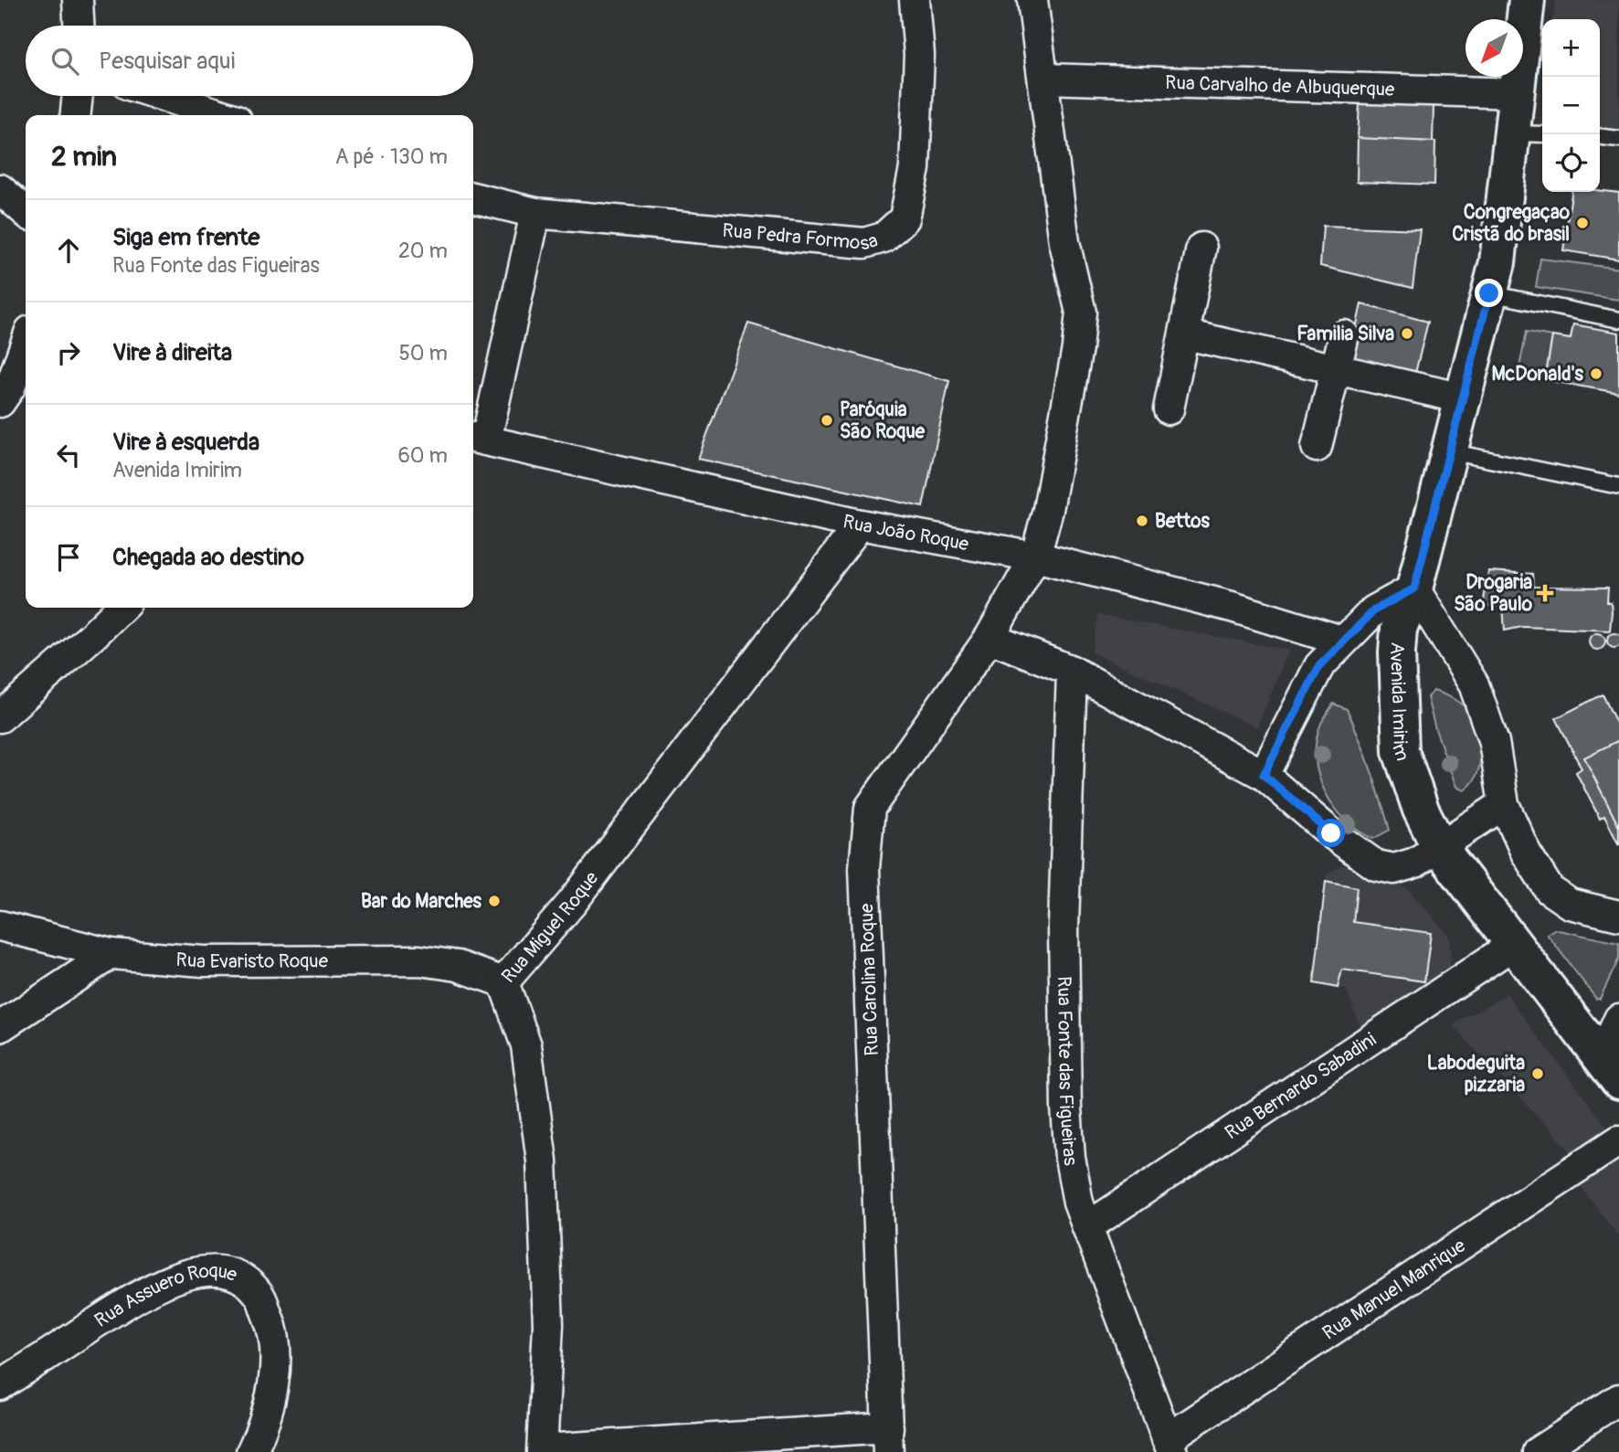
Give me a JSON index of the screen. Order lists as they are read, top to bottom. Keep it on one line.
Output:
{"streets":{"main road":["Avenida Imirim"],"street":["Rua Carvalho de Albuquerque","Rua Pedra Formosa","Rua João Roque","Rua Miguel Roque","Rua Evaristo Roque","Rua Carolina Roque","Rua Fonte das Figueiras","Rua Bernardo Sabadini","Rua Manuel Manrique","Rua Assuero Roque"]},"crossings":[["Rua Carvalho de Albuquerque","Avenida Imirim"],["Rua Carvalho de Albuquerque","Rua Carolina Roque"],["Rua João Roque","Rua Miguel Roque"],["Rua João Roque","Rua Carolina Roque"],["Avenida Imirim","Rua Bernardo Sabadini"],["Rua Miguel Roque","Rua Evaristo Roque"],["Rua Fonte das Figueiras","Rua Bernardo Sabadini"],["Rua Fonte das Figueiras","Rua Manuel Manrique"]],"places":{"other":["Congregaçao Cristã do brasil","Familia Silva","McDonald's","Paróquia São Roque","Bettos","Bar do Marches","Labodeguita pizzaria"],"health":["Drogaria São Paulo"]},"north":"bottom left","page":{"map_buttons":["+","−"],"search":"Pesquisar aqui","heading":["2 min","A pé · 130 m"],"list":[["Siga em frente","Rua Fonte das Figueiras","20 m"],["Vire à direita","50 m"],["Vire à esquerda","Avenida Imirim","60 m"],"Chegada ao destino"]}}
